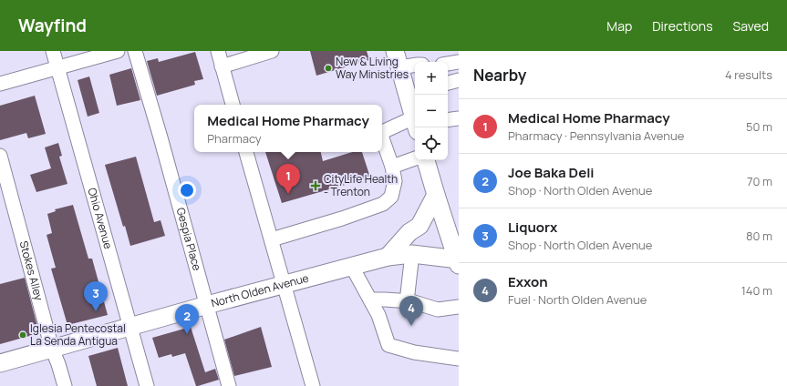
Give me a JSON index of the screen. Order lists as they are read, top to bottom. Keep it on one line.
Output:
{"streets":{"main road":["North Olden Avenue"],"street":["Ohio Avenue","Gespia Place","Stokes Alley"]},"crossings":[["Ohio Avenue","North Olden Avenue"],["Gespia Place","North Olden Avenue"],["Stokes Alley","North Olden Avenue"]],"places":{"other":["New & Living Way Ministries","Iglesia Pentecostal La Senda Antigua"],"health":["CityLife Health - Trenton"]},"page":{"header":"Wayfind","nav":["Map","Directions","Saved"],"heading":["Nearby","4 results"],"map_buttons":["+","−"],"list":[{"mark":"1","name":"Medical Home Pharmacy","note":"Pharmacy · Pennsylvania Avenue","value":"50 m"},{"mark":"2","name":"Joe Baka Deli","note":"Shop · North Olden Avenue","value":"70 m"},{"mark":"3","name":"Liquorx","note":"Shop · North Olden Avenue","value":"80 m"},{"mark":"4","name":"Exxon","note":"Fuel · North Olden Avenue","value":"140 m"}],"popup":["Medical Home Pharmacy","Pharmacy"],"pins":["1","3","4","2"]}}
